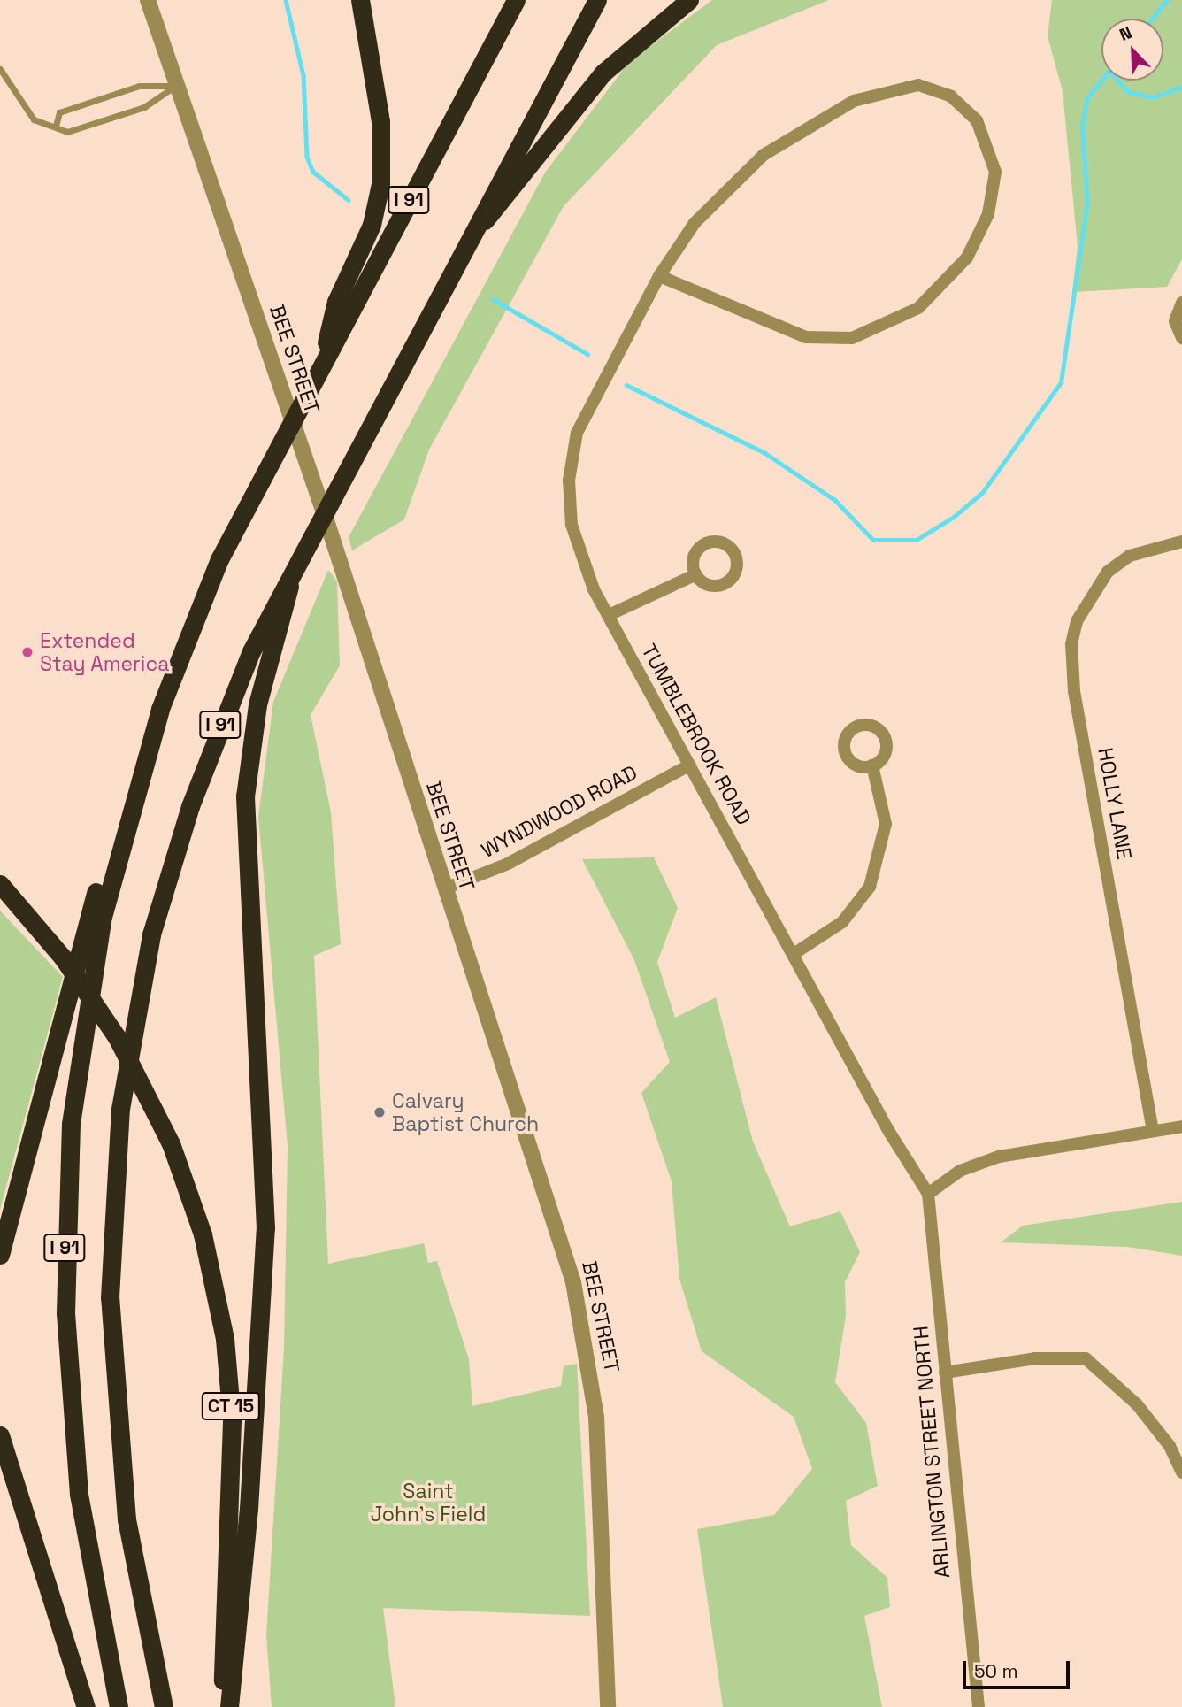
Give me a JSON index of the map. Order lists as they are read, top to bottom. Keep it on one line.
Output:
{"streets":{"highway":["I 91","CT 15"],"street":["BEE STREET","TUMBLEBROOK ROAD","HOLLY LANE","WYNDWOOD ROAD","ARLINGTON STREET NORTH"]},"crossings":[["BEE STREET","WYNDWOOD ROAD"],["TUMBLEBROOK ROAD","WYNDWOOD ROAD"],["TUMBLEBROOK ROAD","ARLINGTON STREET NORTH"]],"parks":["Saint John's Field"],"places":["Extended Stay America","Calvary Baptist Church"],"scale_bar":"50 m","north":"top left"}
